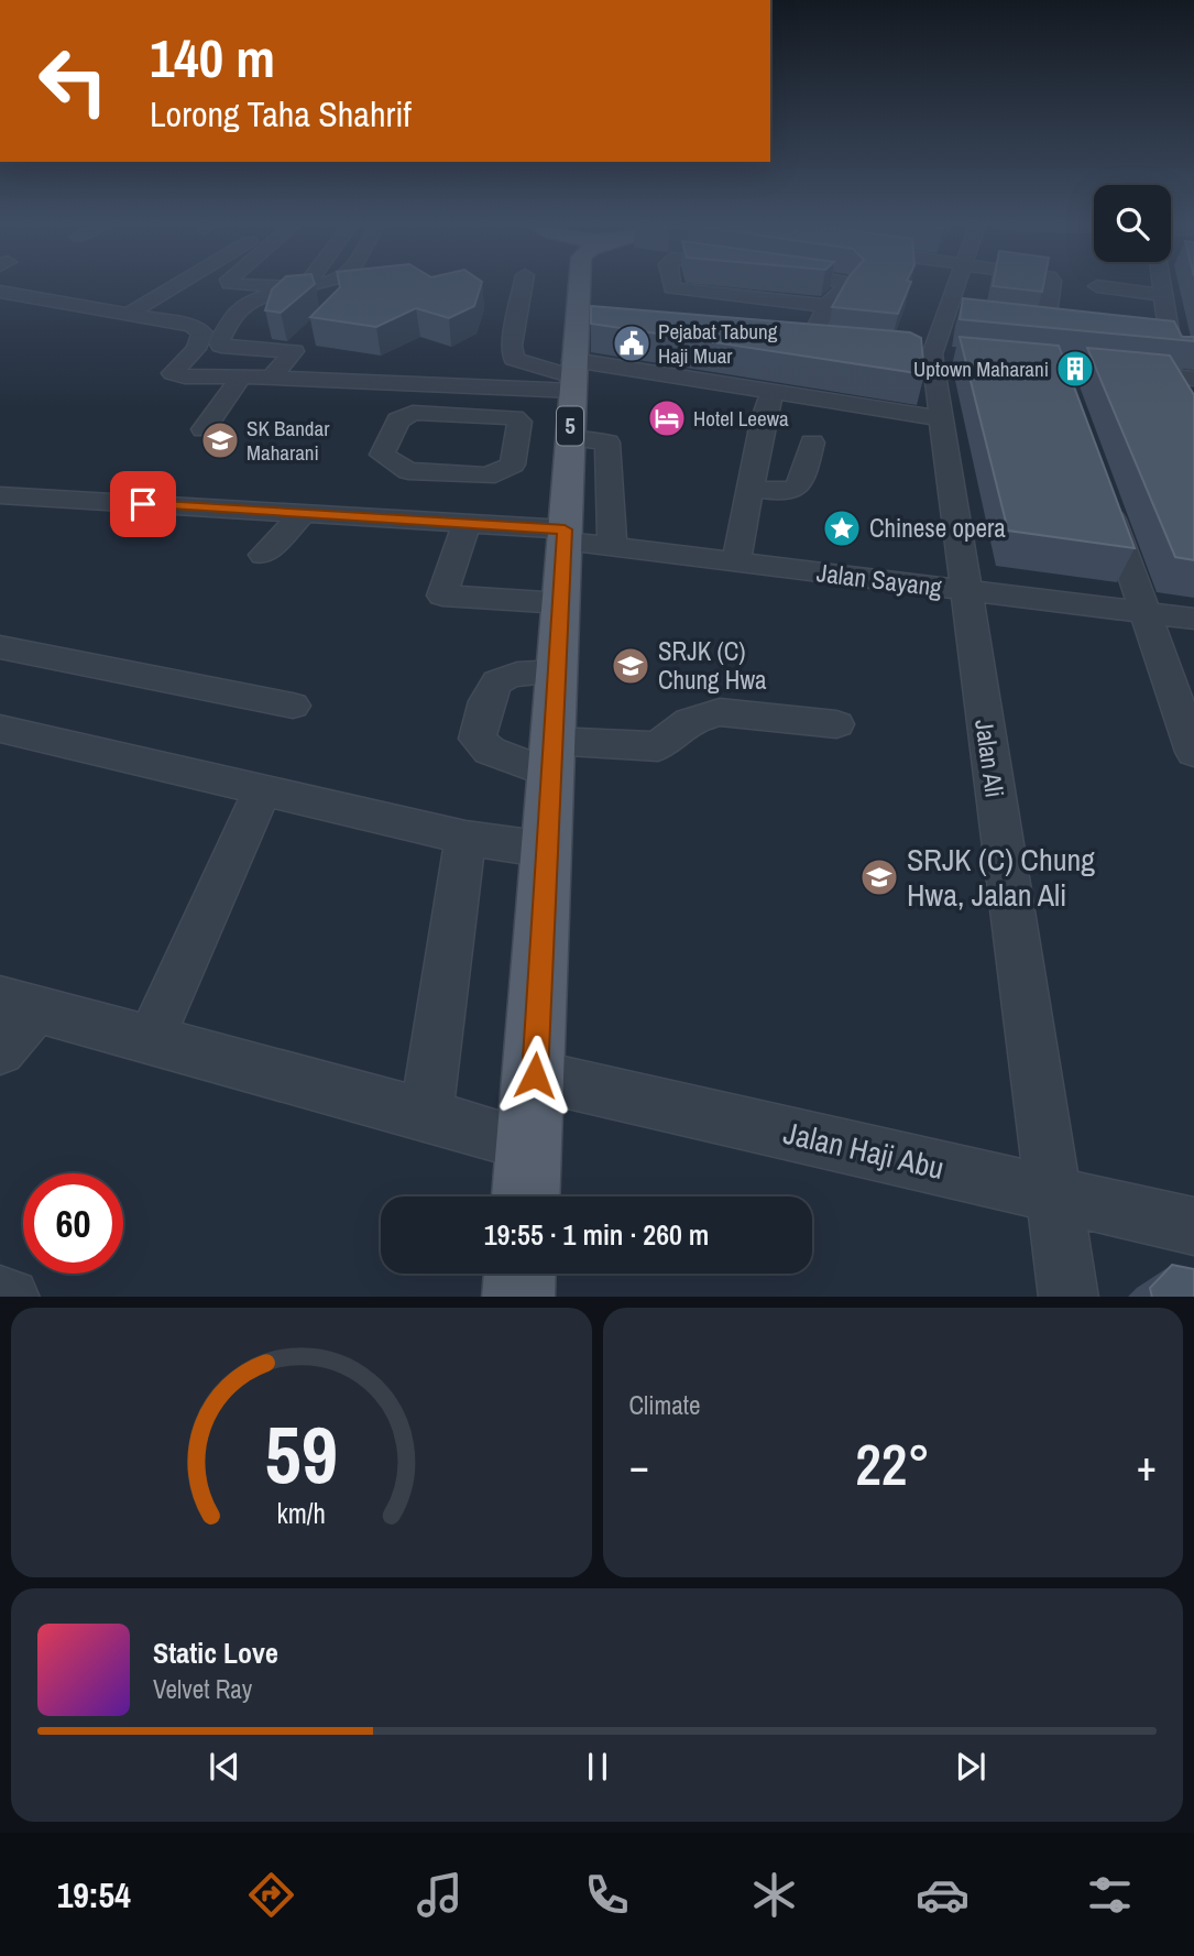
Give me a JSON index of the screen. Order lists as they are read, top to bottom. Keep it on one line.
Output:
{"streets":{"main road":["5"],"street":["Jalan Sayang","Jalan Ali","Jalan Haji Abu"]},"crossings":[["5","Jalan Sayang"],["5","Jalan Haji Abu"],["Jalan Sayang","Jalan Ali"],["Jalan Ali","Jalan Haji Abu"]],"places":{"public building":["Pejabat Tabung Haji Muar"],"building":["Uptown Maharani"],"hotel":["Hotel Leewa"],"school or university":["SK Bandar Maharani","SRJK (C) Chung Hwa","SRJK (C) Chung Hwa, Jalan Ali"],"place":["Chinese opera"]},"page":{"turn":["140 m","Lorong Taha Shahrif"],"limit":"60","trip":"19:55 · 1 min · 260 m","tile":"Climate","heat":["−","22°","+"],"song":["Static Love","Velvet Ray"],"tabs":"19:54","gauge":["59","km/h"]}}
